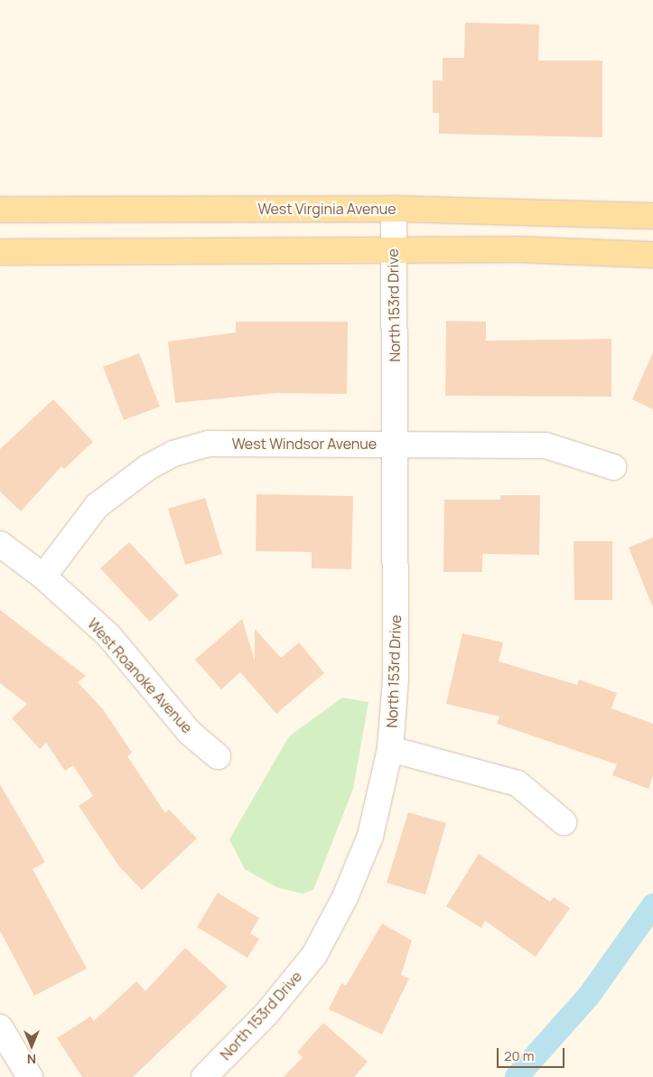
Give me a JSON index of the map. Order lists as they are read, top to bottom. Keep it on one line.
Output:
{"streets":{"main road":["West Virginia Avenue"],"street":["North 153rd Drive","West Windsor Avenue","West Roanoke Avenue"]},"crossings":[["West Virginia Avenue","North 153rd Drive"],["North 153rd Drive","West Windsor Avenue"],["West Windsor Avenue","West Roanoke Avenue"]],"scale_bar":"20 m","north":"bottom"}
